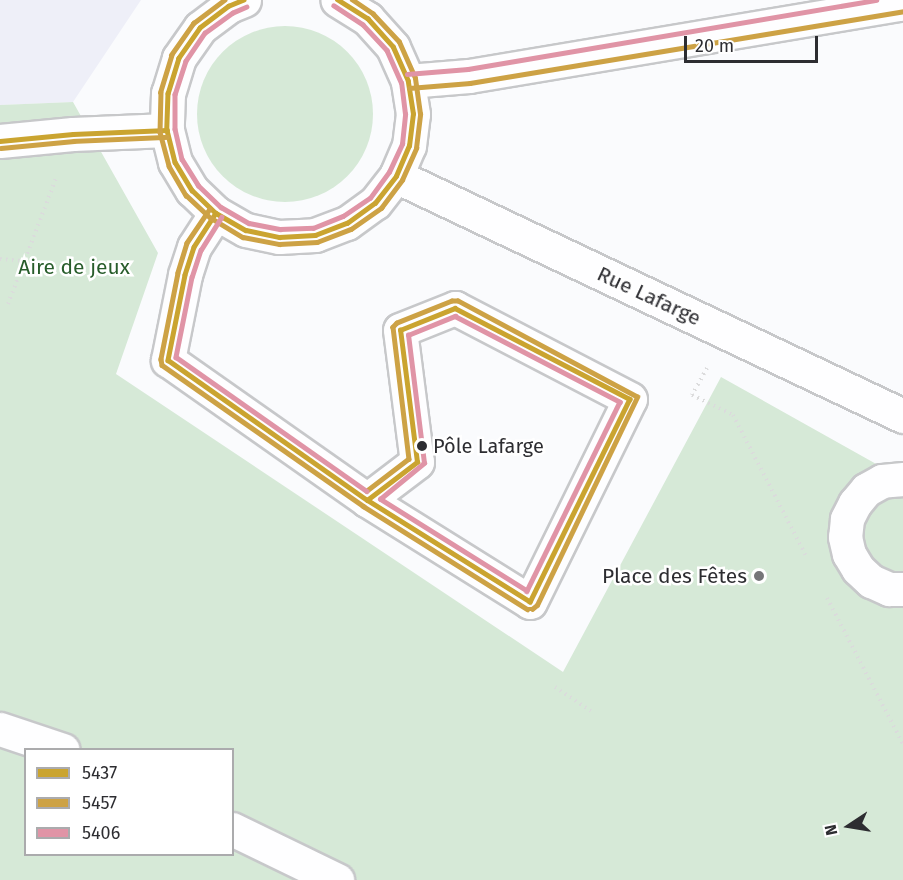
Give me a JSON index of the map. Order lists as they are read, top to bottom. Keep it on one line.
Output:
{"streets":{"street":["Rue Lafarge"]},"parks":["Aire de jeux"],"places":["Pôle Lafarge","Place des Fêtes"],"lines":["transit line 5437","transit line 5457","transit line 5406"],"legend":["5437","5457","5406"],"scale_bar":"20 m","north":"left"}
